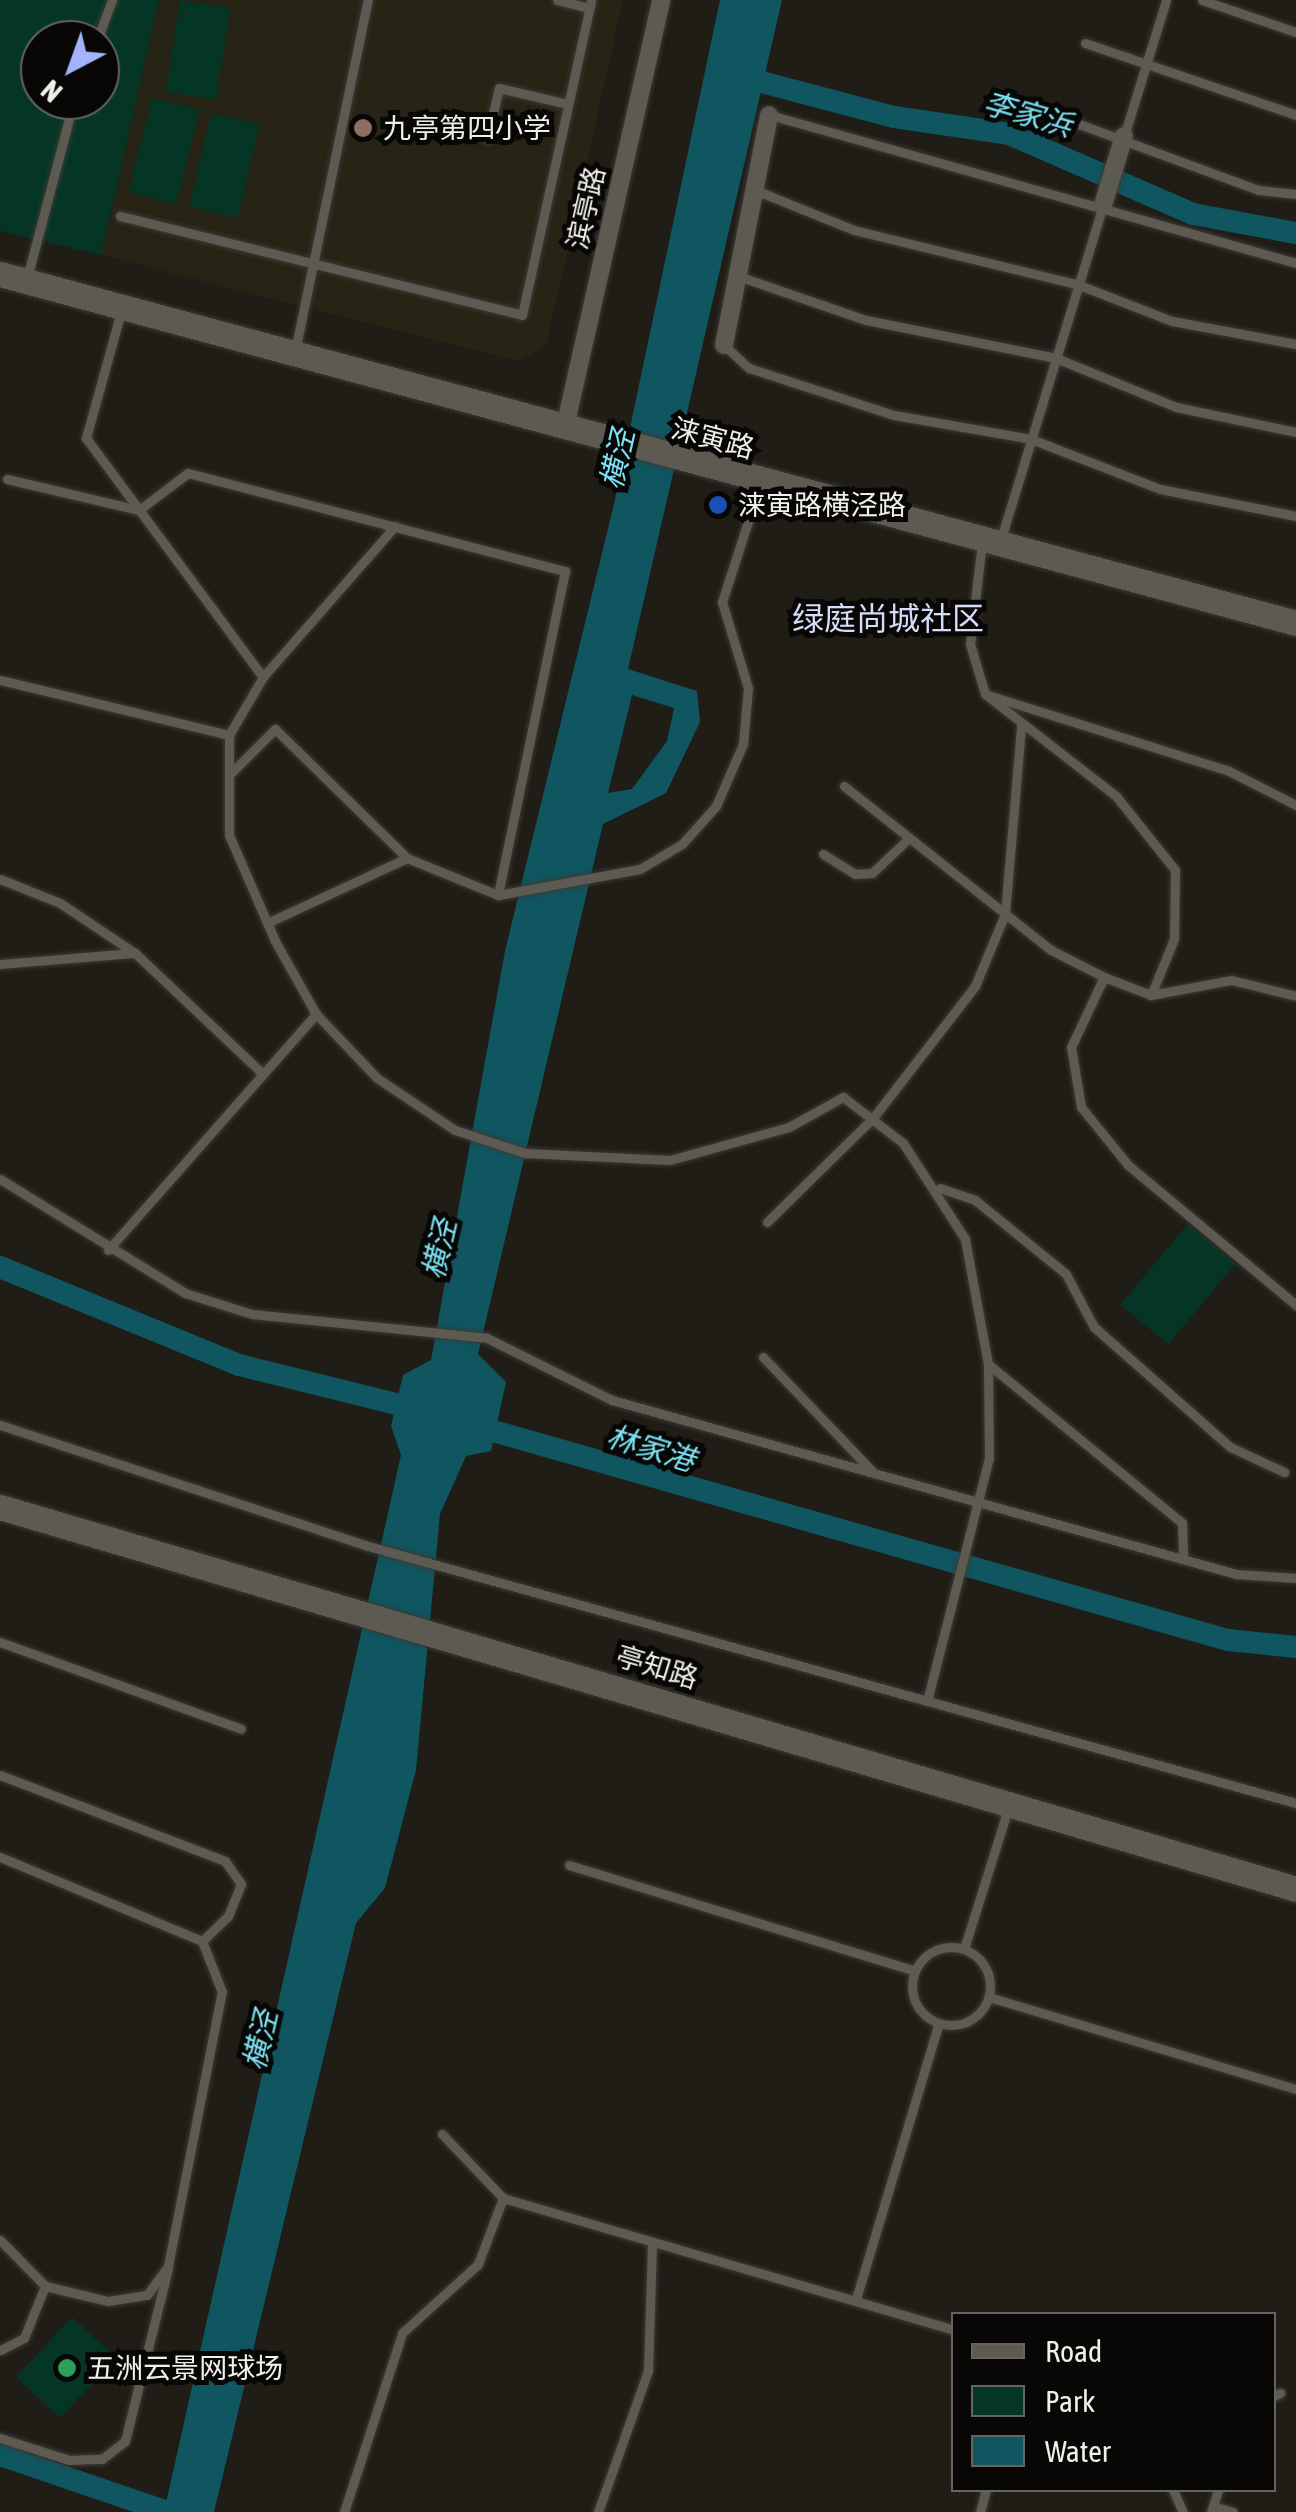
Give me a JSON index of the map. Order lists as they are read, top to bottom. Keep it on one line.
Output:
{"streets":{"street":["滨亭路","涞寅路","亭知路"]},"crossings":[["滨亭路","涞寅路"]],"districts":["绿庭尚城社区"],"water":["李家浜","横泾","林家港"],"places":["九亭第四小学","涞寅路横泾路","五洲云景网球场"],"legend":["Road","Park","Water"],"north":"bottom left"}
